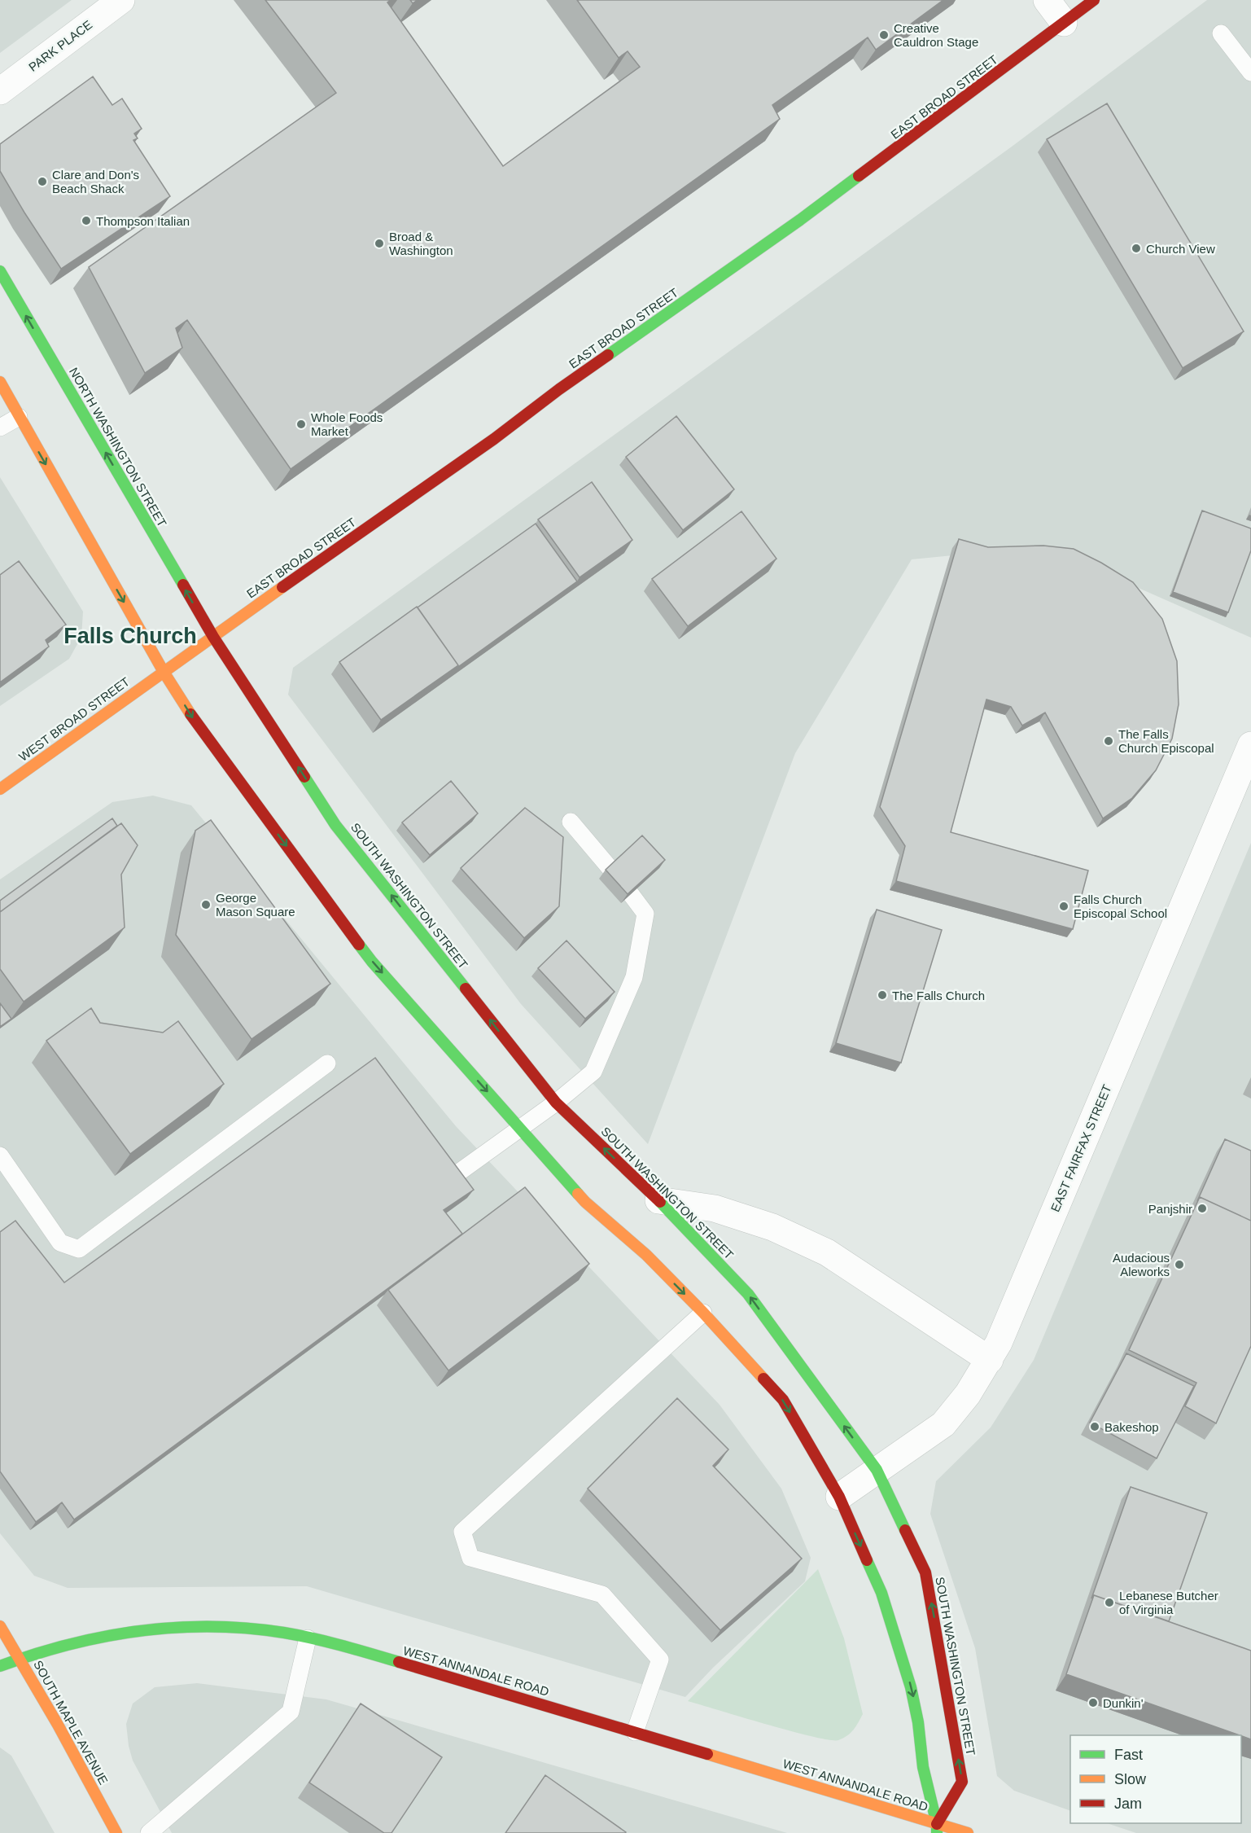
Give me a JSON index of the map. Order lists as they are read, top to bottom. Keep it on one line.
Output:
{"streets":{"main road":["EAST BROAD STREET","NORTH WASHINGTON STREET","WEST BROAD STREET","SOUTH WASHINGTON STREET","WEST ANNANDALE ROAD","SOUTH MAPLE AVENUE"],"street":["PARK PLACE","EAST FAIRFAX STREET"]},"crossings":[["EAST BROAD STREET","NORTH WASHINGTON STREET"],["EAST BROAD STREET","WEST BROAD STREET"],["EAST BROAD STREET","SOUTH WASHINGTON STREET"],["NORTH WASHINGTON STREET","SOUTH WASHINGTON STREET"],["SOUTH WASHINGTON STREET","EAST FAIRFAX STREET"],["SOUTH WASHINGTON STREET","WEST ANNANDALE ROAD"],["WEST ANNANDALE ROAD","SOUTH MAPLE AVENUE"]],"districts":["Falls Church"],"places":["Creative Cauldron Stage","Clare and Don's Beach Shack","Thompson Italian","Broad & Washington","Church View","Whole Foods Market","The Falls Church Episcopal","George Mason Square","Falls Church Episcopal School","The Falls Church","Panjshir","Audacious Aleworks","Bakeshop","Lebanese Butcher of Virginia","Dunkin'"],"legend":["Fast","Slow","Jam"]}
